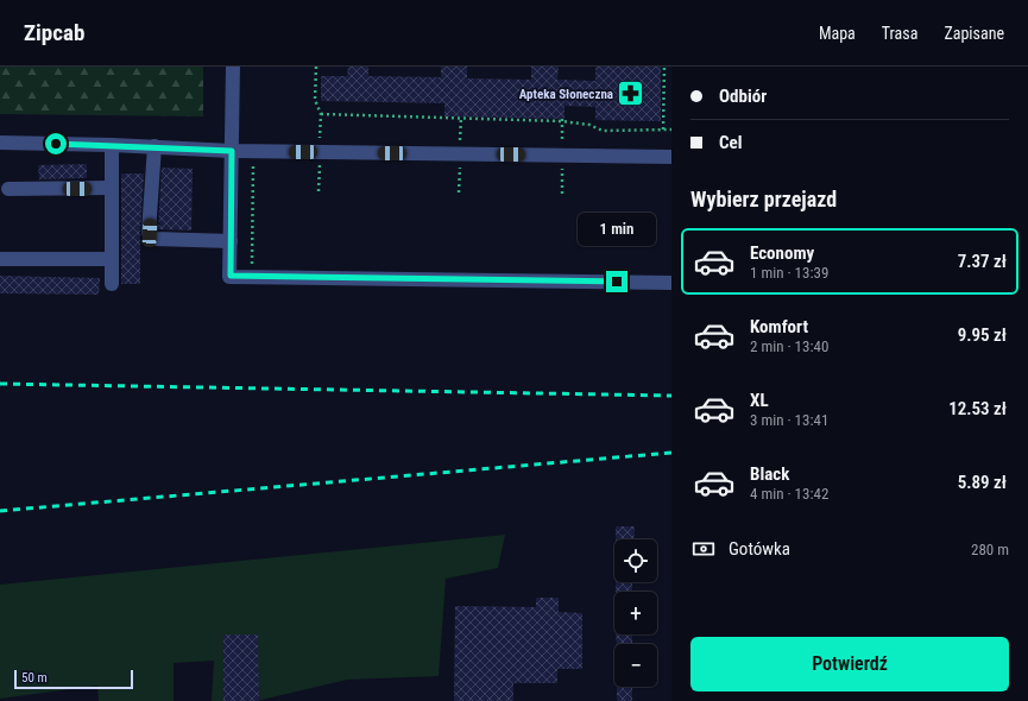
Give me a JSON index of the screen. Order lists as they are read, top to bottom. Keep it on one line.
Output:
{"places":{"pharmacy":["Apteka Słoneczna"]},"scale_bar":"50 m","page":{"header":"Zipcab","nav":["Mapa","Trasa","Zapisane"],"banner":["Odbiór","Cel"],"heading":"Wybierz przejazd","bubble":"1 min","list":[{"name":"Economy","note":"1 min · 13:39","value":"7.37 zł"},{"name":"Komfort","note":"2 min · 13:40","value":"9.95 zł"},{"name":"XL","note":"3 min · 13:41","value":"12.53 zł"},{"name":"Black","note":"4 min · 13:42","value":"5.89 zł"}],"pay":["Gotówka","280 m"],"map_buttons":["+","−"],"buttons":"Potwierdź","scale":"50 m"}}
